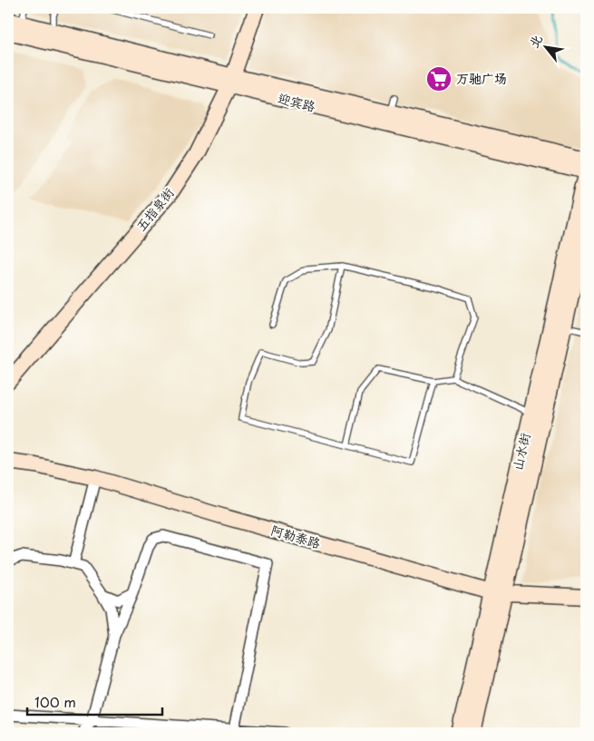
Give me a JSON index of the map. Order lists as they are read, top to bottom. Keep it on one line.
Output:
{"streets":{"main road":["迎宾路","五指泉街","山水街","阿勒泰路"]},"crossings":[["迎宾路","五指泉街"],["迎宾路","山水街"],["山水街","阿勒泰路"]],"places":{"supermarket":["万驰广场"]},"scale_bar":"100 m","north":"top left"}
